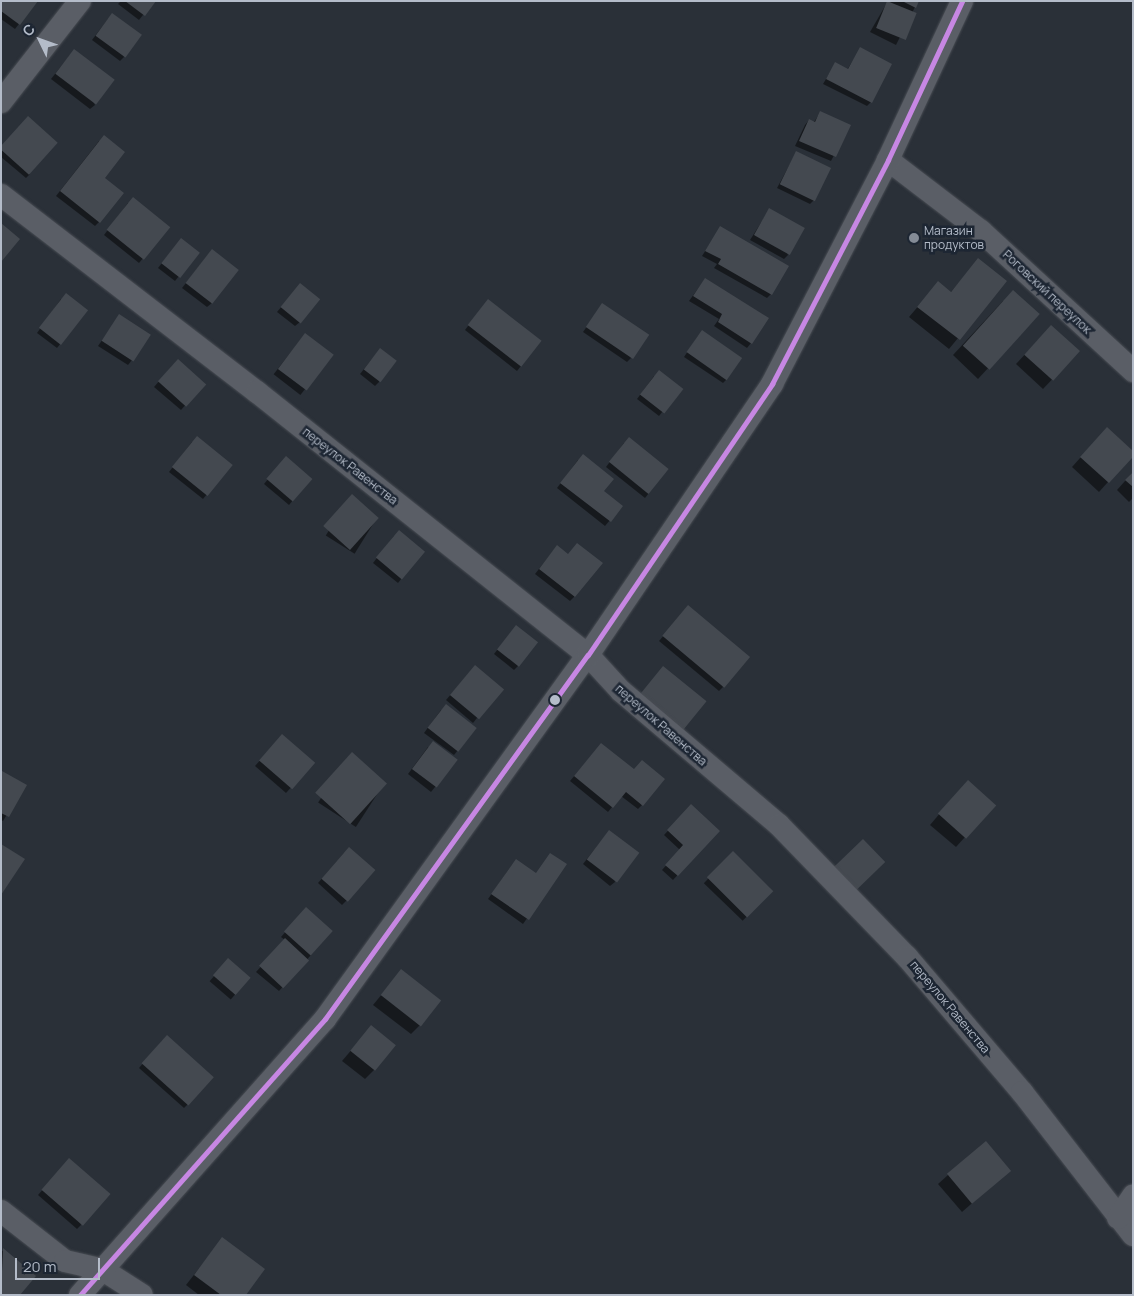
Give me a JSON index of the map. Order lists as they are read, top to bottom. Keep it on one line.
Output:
{"streets":{"street":["Роговский переулок","переулок Равенства"]},"places":["Магазин продуктов"],"scale_bar":"20 m","north":"top left"}
